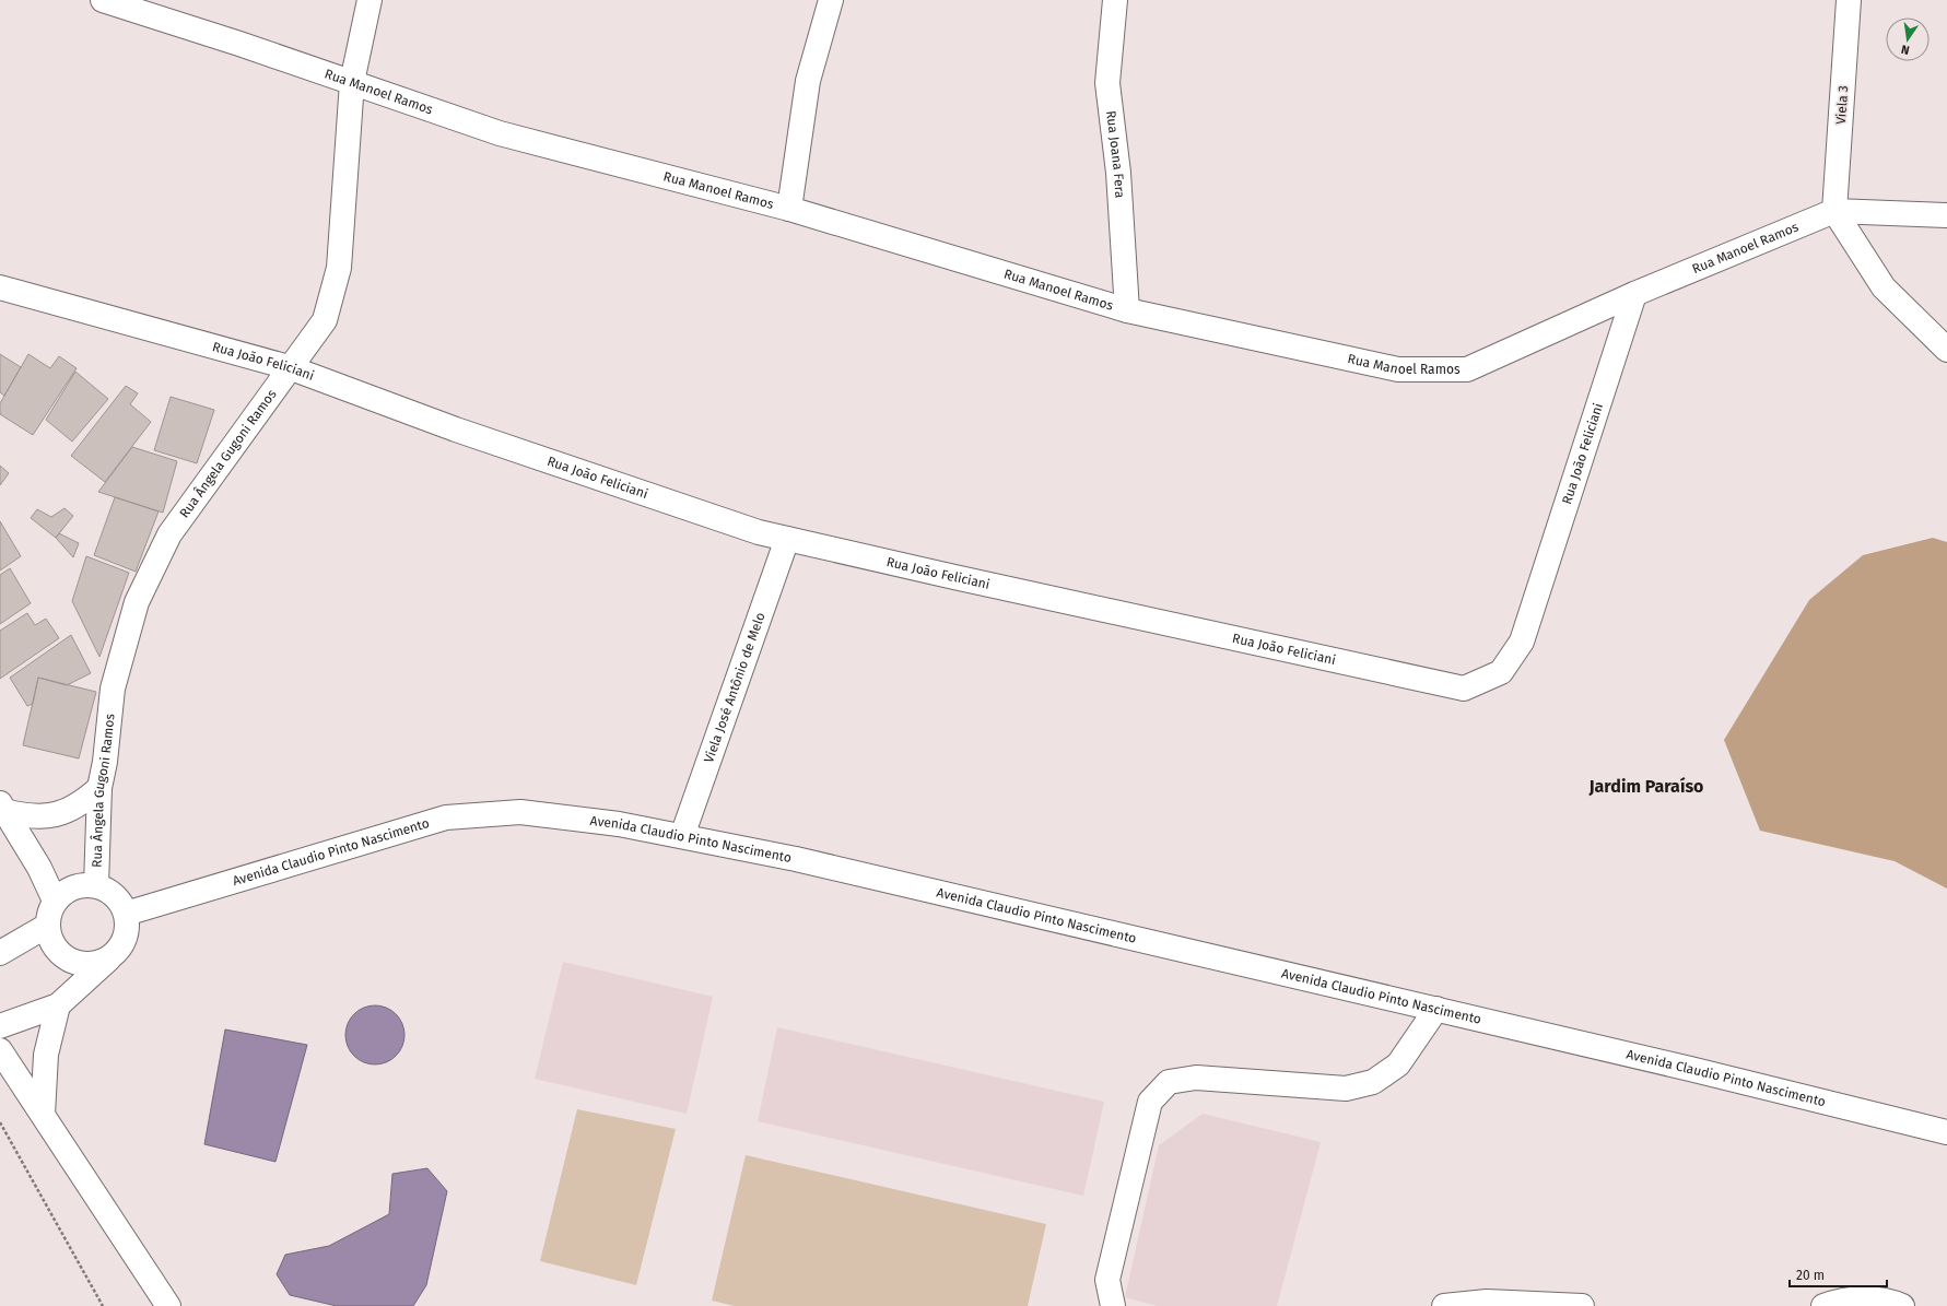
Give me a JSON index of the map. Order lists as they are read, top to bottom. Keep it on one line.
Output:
{"streets":{"street":["Rua Manoel Ramos","Viela 3","Rua Joana Fera","Rua João Feliciani","Rua Ângela Gugoni Ramos","Viela José Antônio de Melo","Avenida Claudio Pinto Nascimento"]},"crossings":[["Rua Manoel Ramos","Viela 3"],["Rua Manoel Ramos","Rua Joana Fera"],["Rua Manoel Ramos","Rua João Feliciani"],["Rua Manoel Ramos","Rua Ângela Gugoni Ramos"],["Rua João Feliciani","Rua Ângela Gugoni Ramos"],["Rua João Feliciani","Viela José Antônio de Melo"],["Rua Ângela Gugoni Ramos","Avenida Claudio Pinto Nascimento"],["Viela José Antônio de Melo","Avenida Claudio Pinto Nascimento"]],"districts":["Jardim Paraíso"],"scale_bar":"20 m","north":"bottom"}
